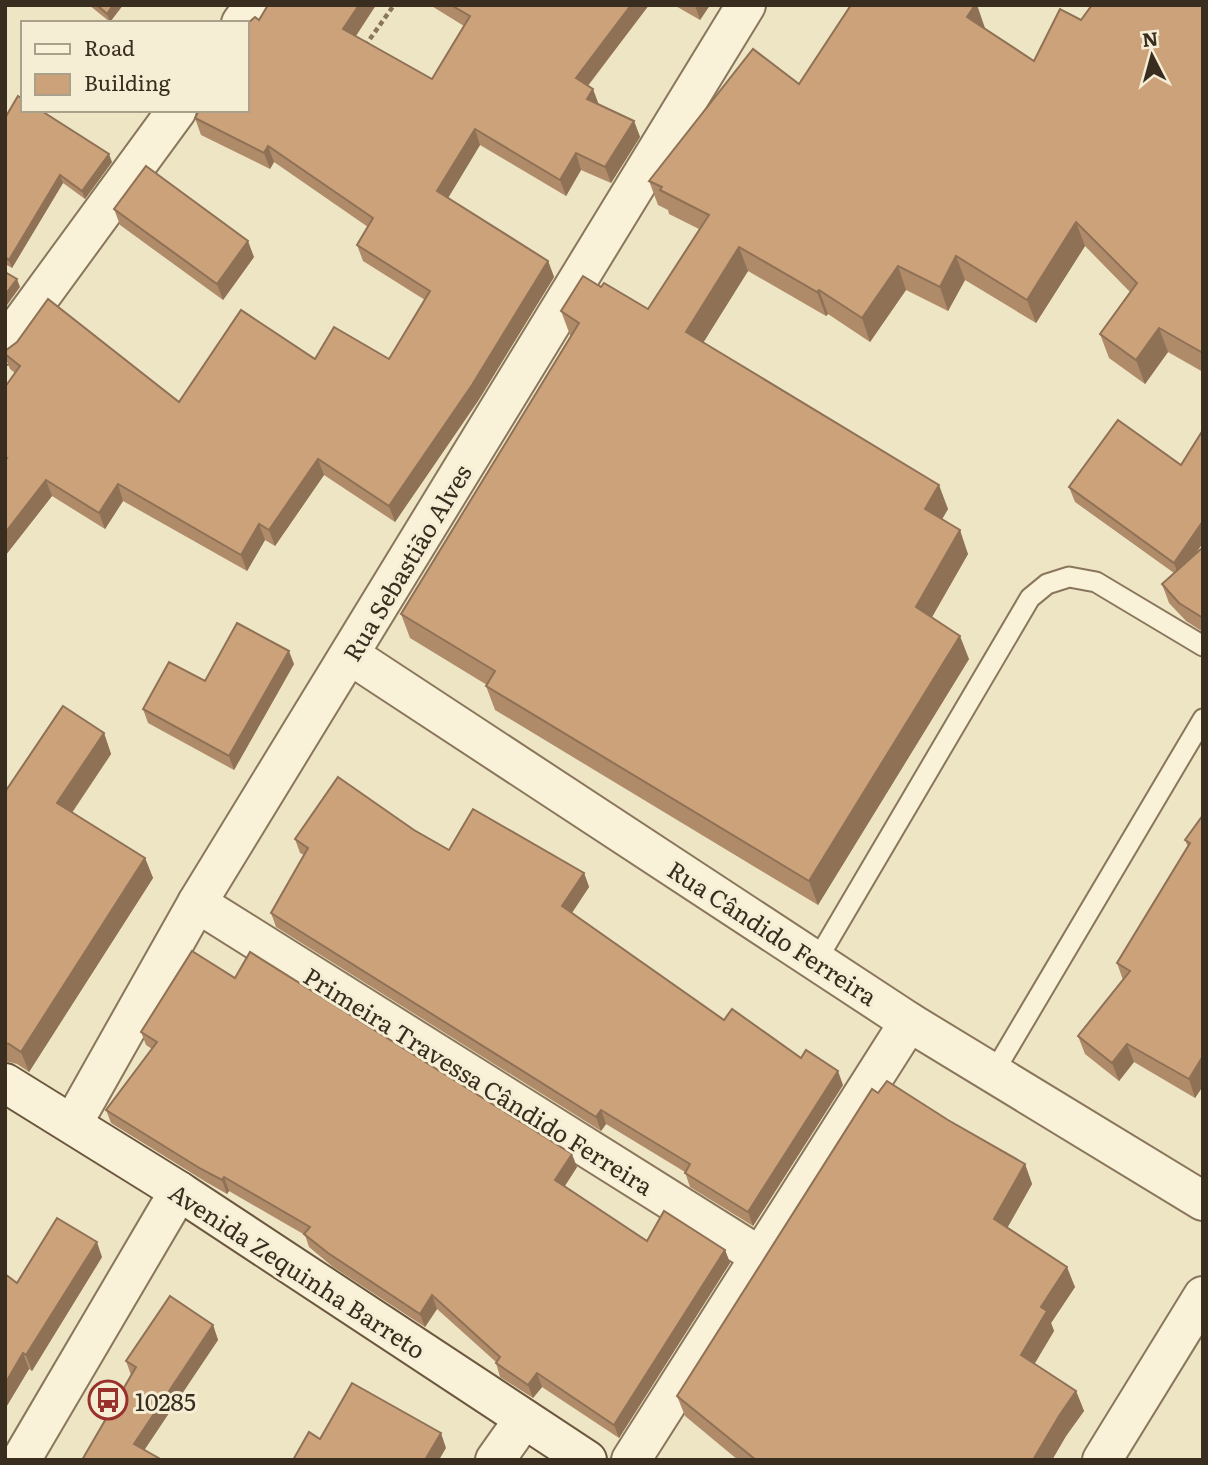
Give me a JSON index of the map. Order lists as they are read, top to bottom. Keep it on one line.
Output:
{"streets":{"street":["Rua Sebastião Alves","Rua Cândido Ferreira","Primeira Travessa Cândido Ferreira","Avenida Zequinha Barreto"]},"crossings":[["Rua Sebastião Alves","Rua Cândido Ferreira"],["Rua Sebastião Alves","Primeira Travessa Cândido Ferreira"],["Rua Sebastião Alves","Avenida Zequinha Barreto"]],"places":{"bus stop":["10285"]},"legend":["Road","Building"],"north":"top"}
